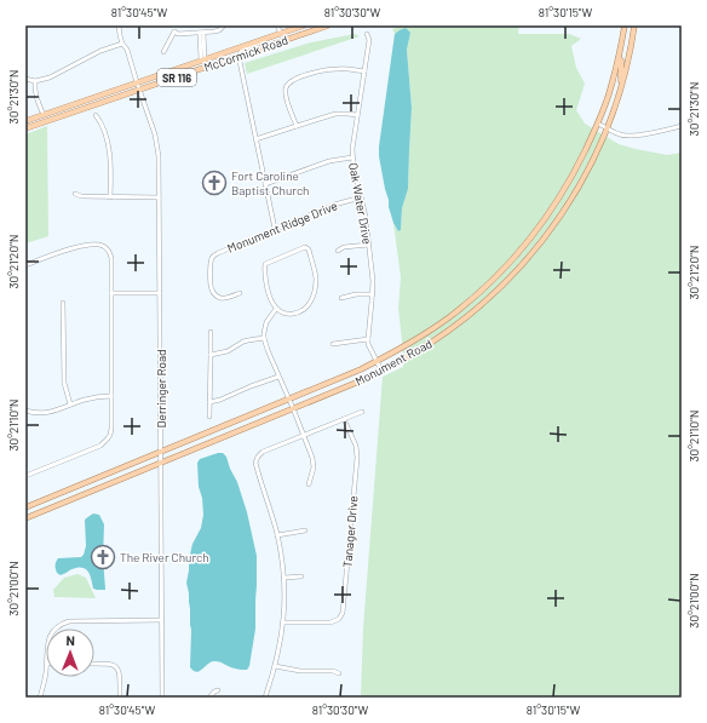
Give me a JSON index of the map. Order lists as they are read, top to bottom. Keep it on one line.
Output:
{"streets":{"main road":["McCormick Road","SR 116","Monument Road"],"street":["Oak Water Drive","Monument Ridge Drive","Derringer Road","Tanager Drive"]},"crossings":[["McCormick Road","Derringer Road"],["Oak Water Drive","Monument Ridge Drive"],["Oak Water Drive","Monument Road"],["Monument Road","Derringer Road"]],"places":{"church":["Fort Caroline Baptist Church","The River Church"]},"north":"top","coordinates":["81°30'45\"W","81°30'30\"W","81°30'15\"W","30°21'30\"N","30°21'20\"N","30°21'10\"N","30°21'00\"N"]}
